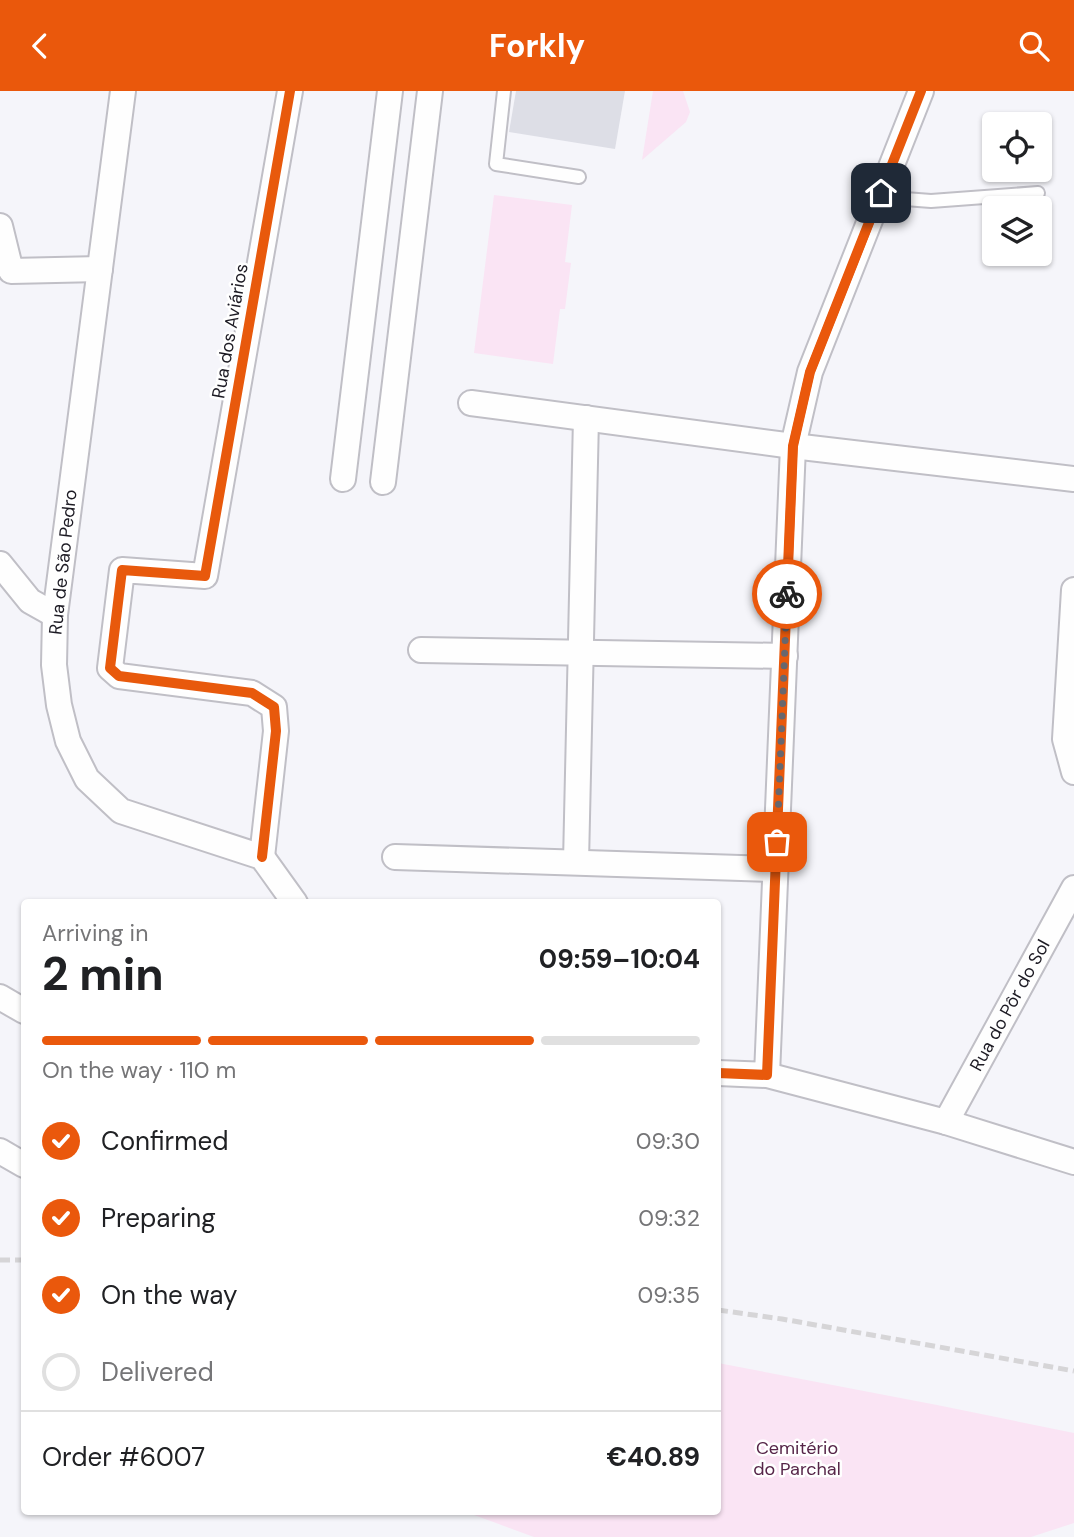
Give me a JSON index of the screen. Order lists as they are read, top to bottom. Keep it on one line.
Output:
{"streets":{"street":["Rua dos Aviários","Rua de São Pedro","Rua do Pôr do Sol"]},"crossings":[["Rua dos Aviários","Rua de São Pedro"]],"parks":["Cemitério do Parchal"],"page":{"header":"Forkly","heading":["2 min","Arriving in","09:59–10:04"],"panel":["Order #6007","€40.89"],"bar":"On the way · 110 m","list":[["Confirmed","09:30"],["Preparing","09:32"],["On the way","09:35"],"Delivered"]}}
